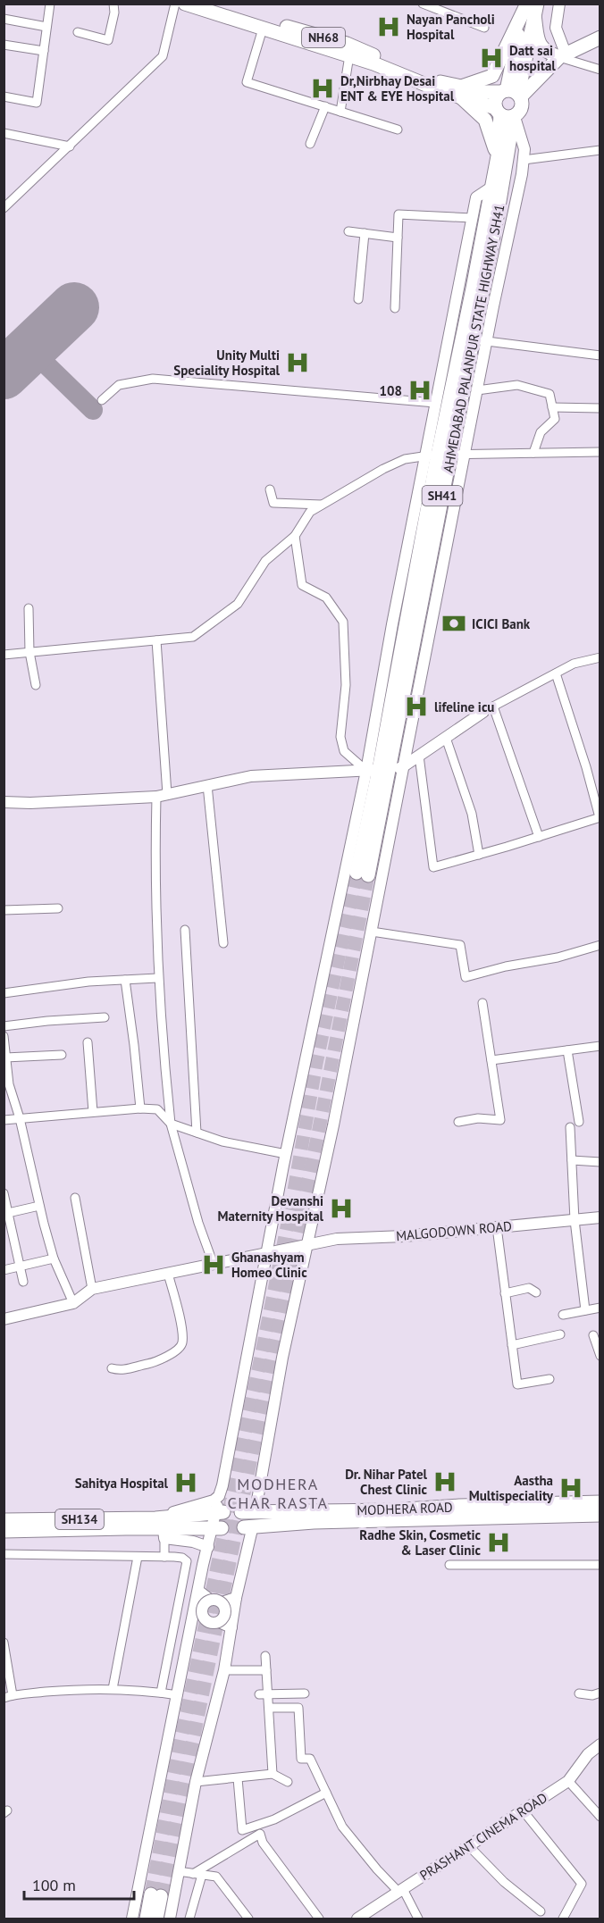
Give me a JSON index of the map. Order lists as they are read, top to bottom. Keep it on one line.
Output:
{"streets":{"main road":["NH68","AHMEDABAD PALANPUR STATE HIGHWAY SH41","SH41","MODHERA ROAD","SH134"],"street":["MALGODOWN ROAD","PRASHANT CINEMA ROAD"]},"crossings":[["NH68","AHMEDABAD PALANPUR STATE HIGHWAY SH41"],["MODHERA ROAD","SH134"]],"districts":["MODHERA CHAR RASTA"],"places":{"hospital":["Nayan Pancholi Hospital","Datt sai hospital","Dr,Nirbhay Desai ENT & EYE Hospital","Unity Multi Speciality Hospital","108","lifeline icu","Devanshi Maternity Hospital","Ghanashyam Homeo Clinic","Dr. Nihar Patel Chest Clinic","Sahitya Hospital","Aastha Multispeciality","Radhe Skin, Cosmetic & Laser Clinic"],"bank":["ICICI Bank"]},"scale_bar":"100 m"}
